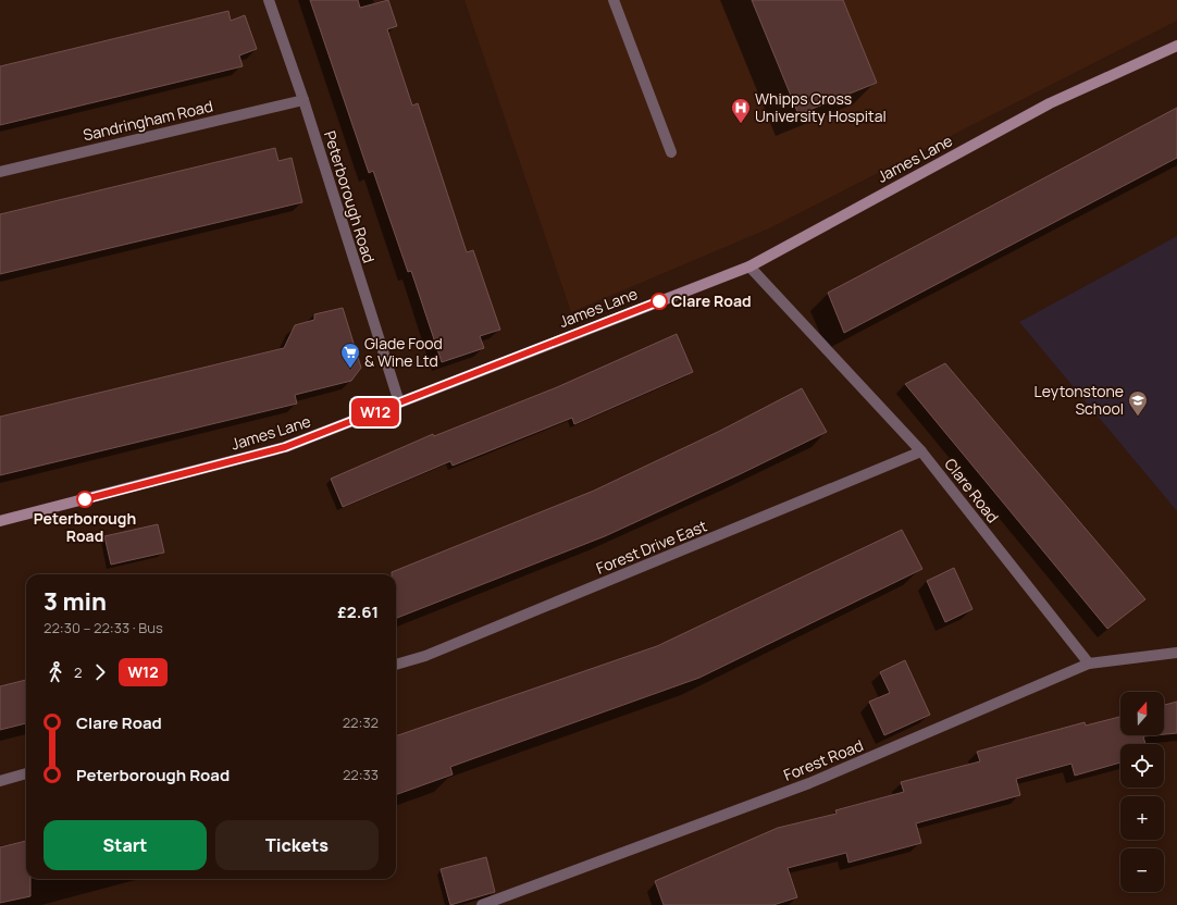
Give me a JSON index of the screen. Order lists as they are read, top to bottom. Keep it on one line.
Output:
{"streets":{"street":["Sandringham Road","James Lane","Peterborough Road","Clare Road","Forest Drive East","Forest Road"]},"crossings":[["Sandringham Road","Peterborough Road"],["James Lane","Peterborough Road"],["James Lane","Clare Road"],["Clare Road","Forest Drive East"],["Clare Road","Forest Road"]],"places":{"hospital":["Whipps Cross University Hospital"],"other":["Clare Road","Peterborough Road"],"supermarket":["Glade Food & Wine Ltd"],"school or university":["Leytonstone School"]},"lines":["bus line W12"],"north":"top","page":{"on_map":"W12","heading":["3 min","22:30 – 22:33 · Bus","£2.61"],"legs":["2","W12"],"map_buttons":["+","−"],"list":[{"name":"Clare Road","value":"22:32"},{"name":"Peterborough Road","value":"22:33"}],"buttons":["Start","Tickets"]}}
